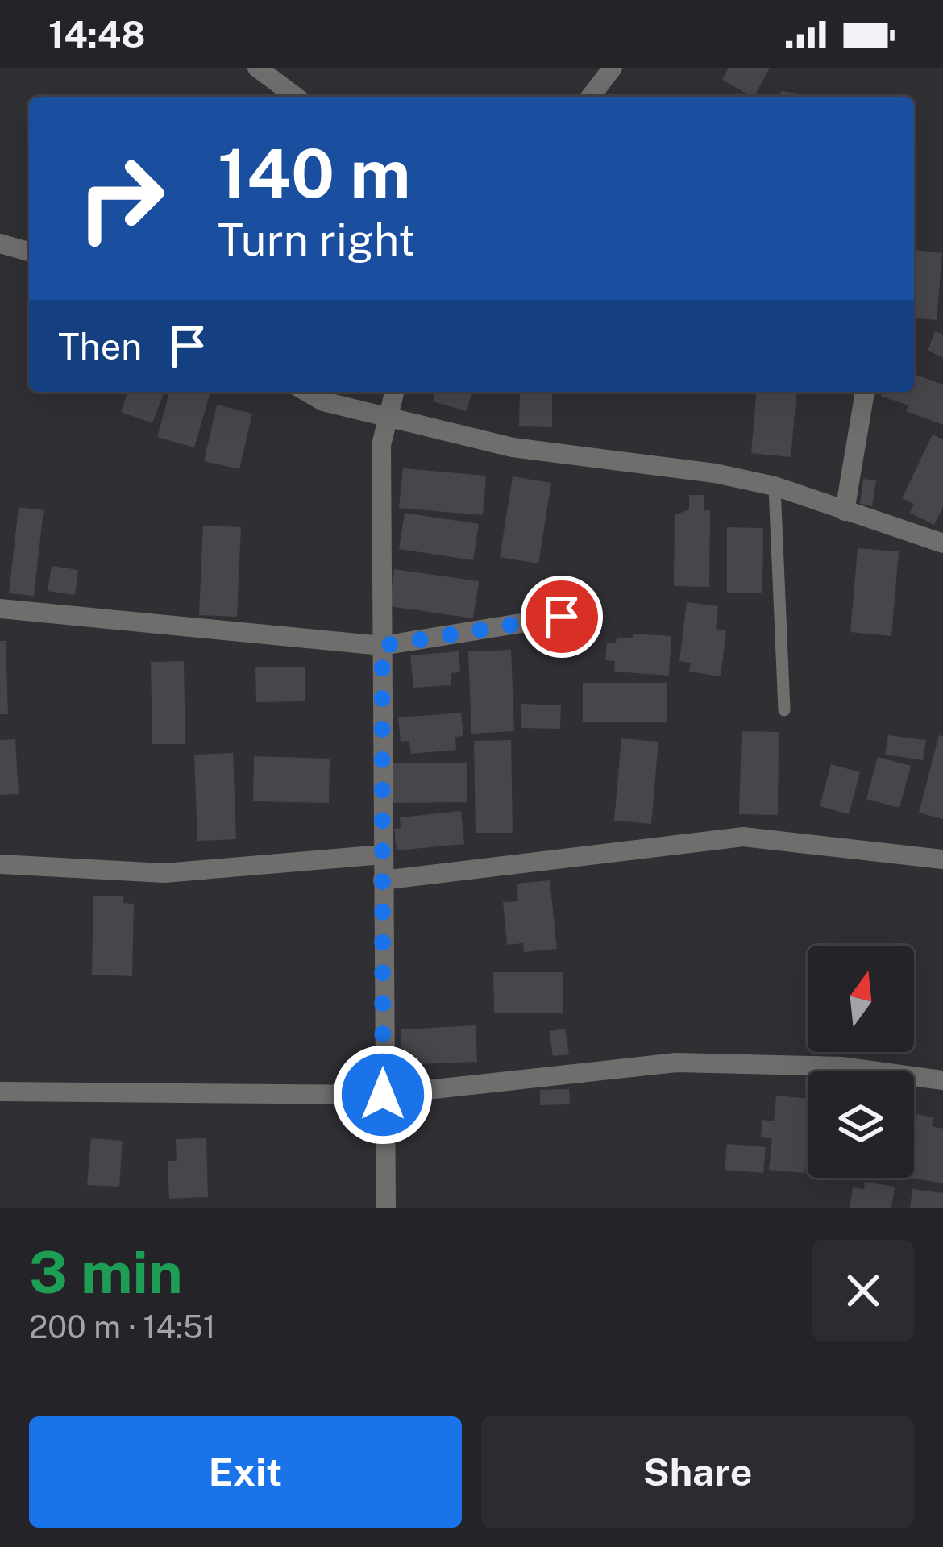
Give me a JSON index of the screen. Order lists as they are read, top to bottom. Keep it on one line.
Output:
{"north":"top","page":{"status":"14:48","turn":["140 m","Turn right"],"then":"Then","heading":["3 min","200 m · 14:51"],"buttons":["Exit","Share"]}}
